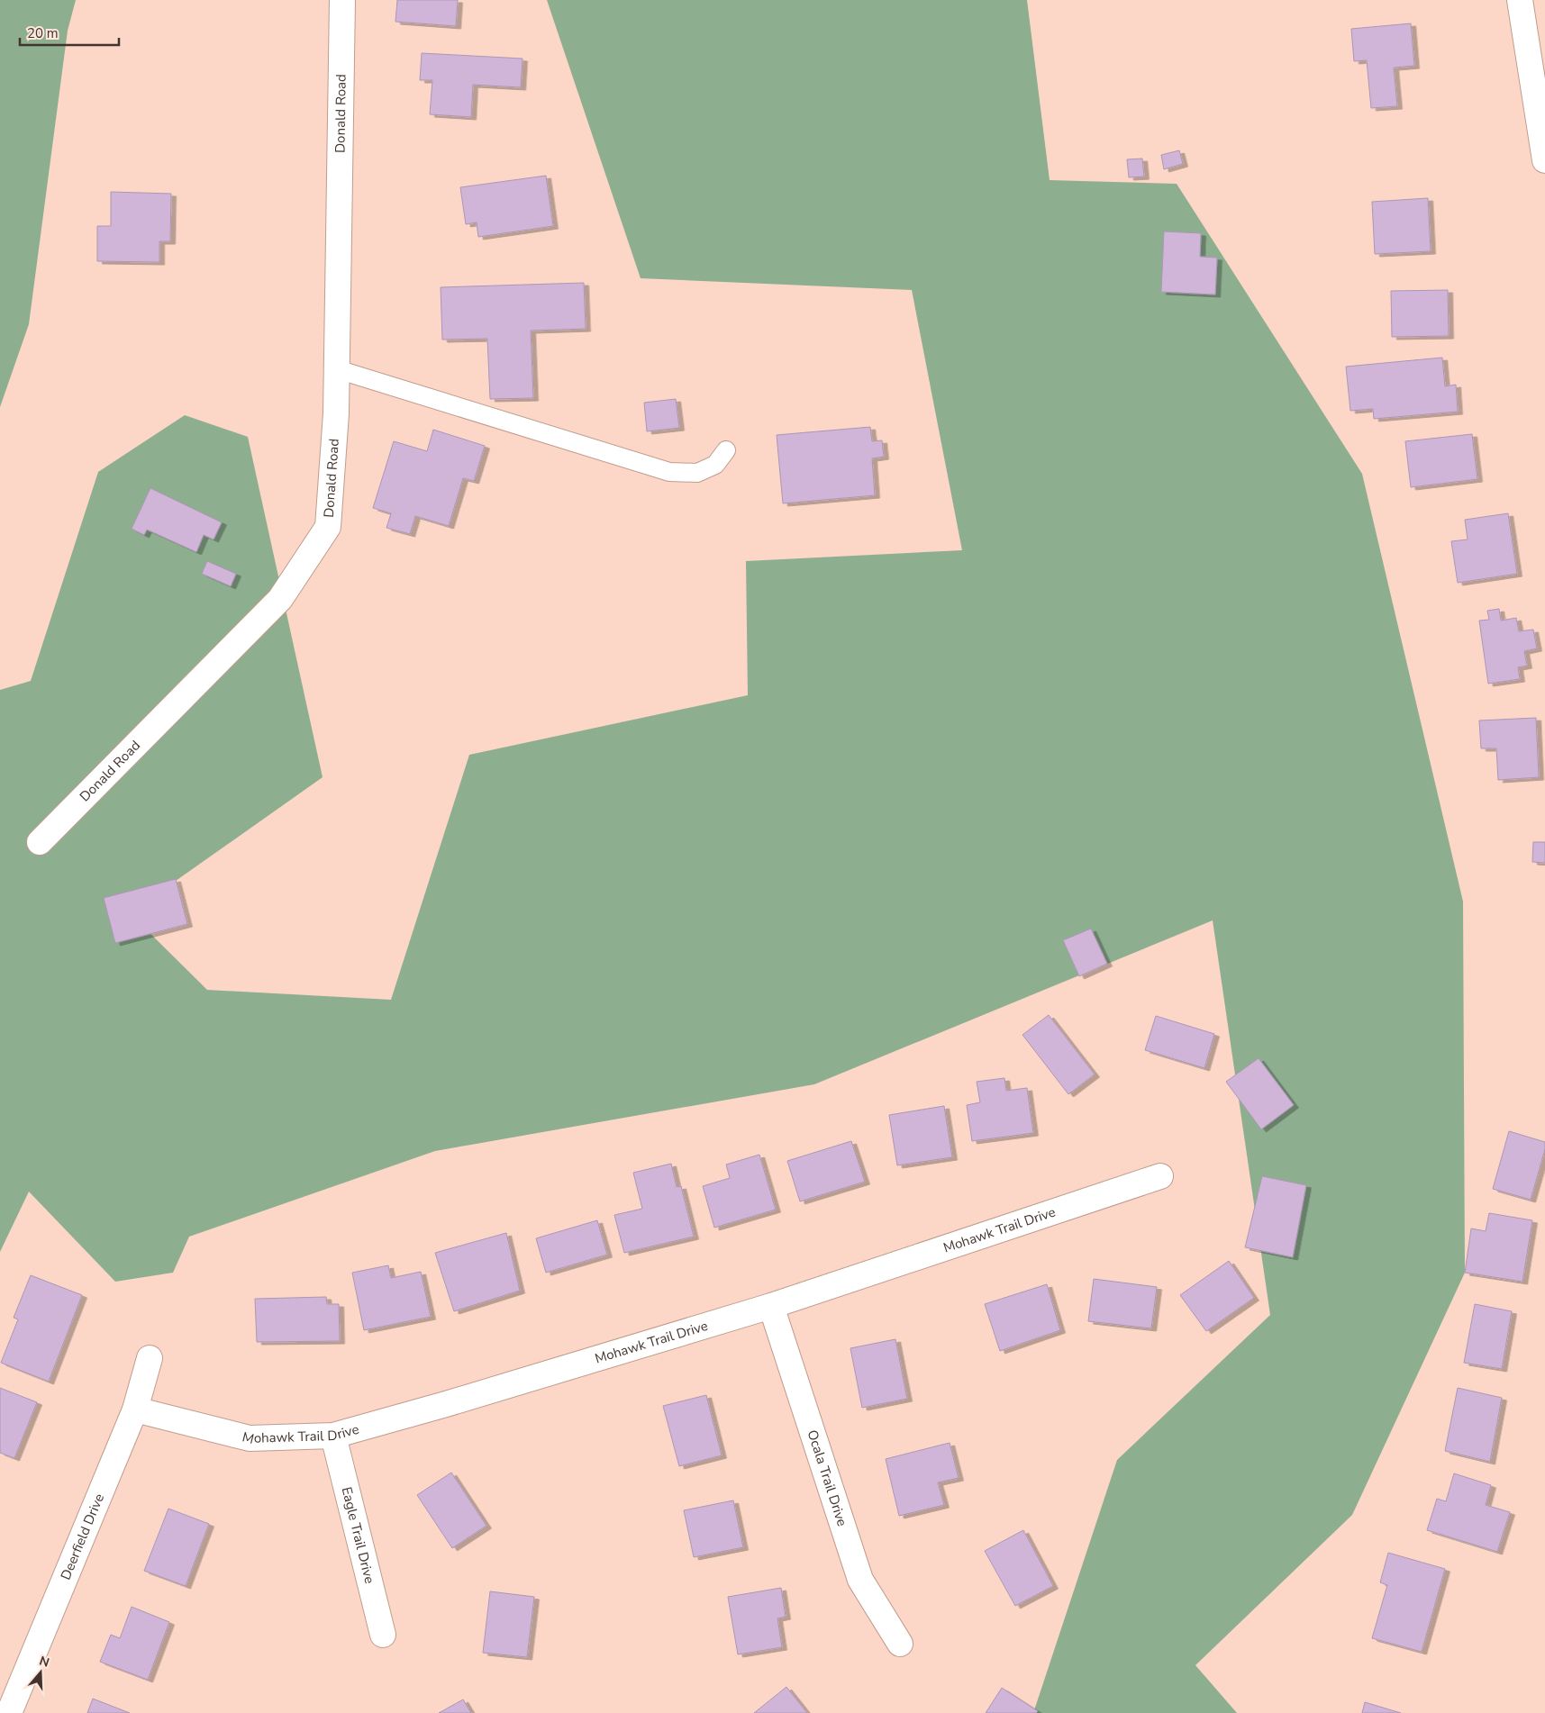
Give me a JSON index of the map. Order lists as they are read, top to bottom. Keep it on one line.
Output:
{"streets":{"street":["Donald Road","Mohawk Trail Drive","Ocala Trail Drive","Eagle Trail Drive","Deerfield Drive"]},"crossings":[["Mohawk Trail Drive","Ocala Trail Drive"],["Mohawk Trail Drive","Eagle Trail Drive"],["Mohawk Trail Drive","Deerfield Drive"]],"scale_bar":"20 m","north":"top"}
